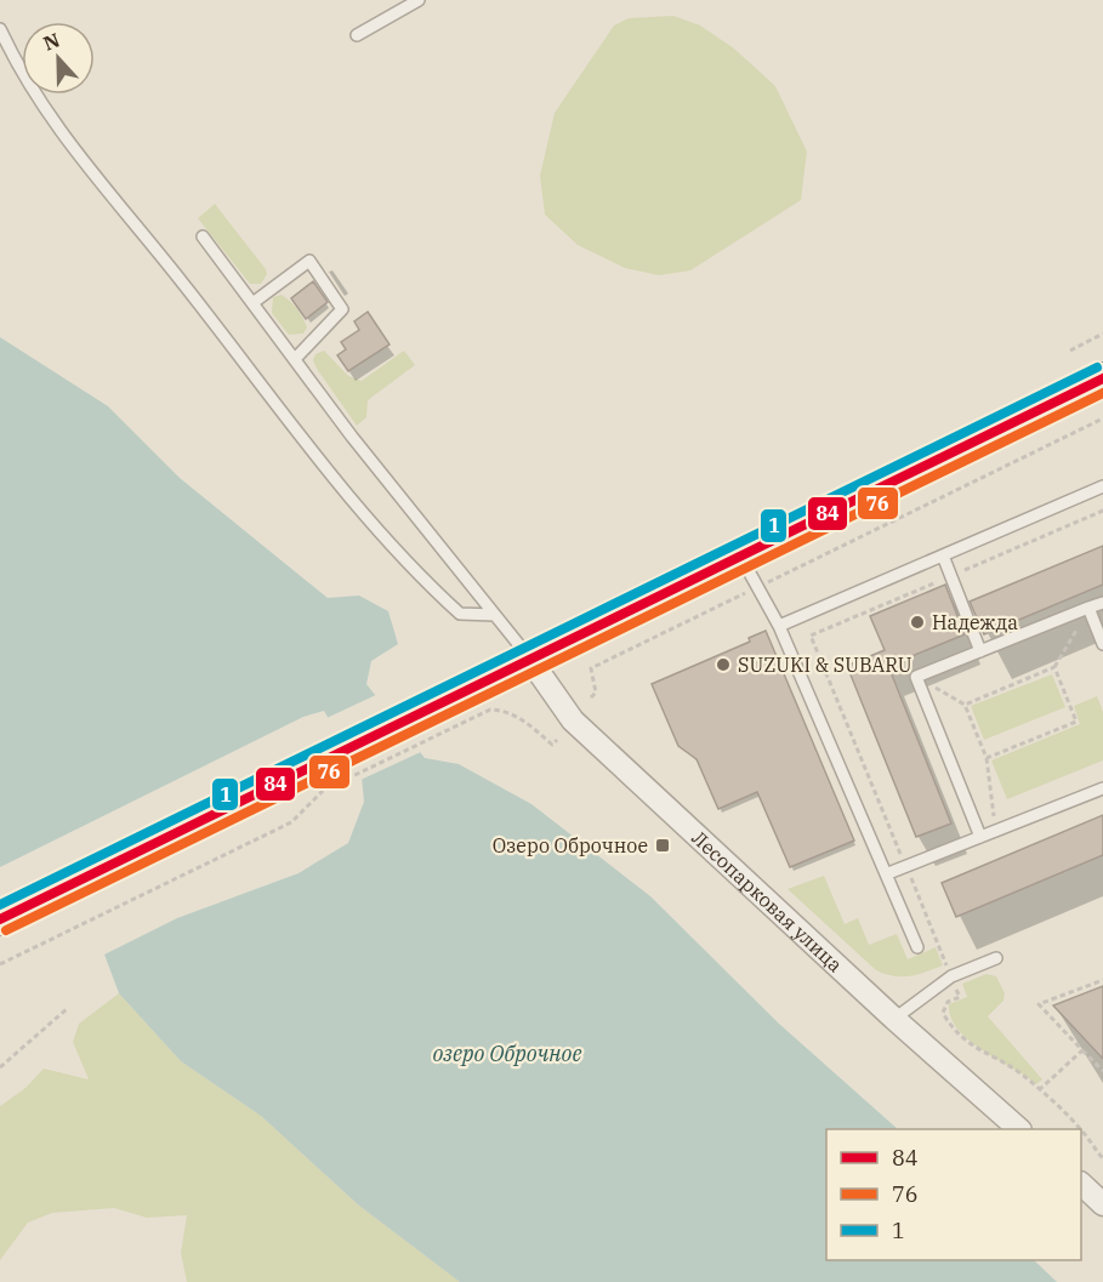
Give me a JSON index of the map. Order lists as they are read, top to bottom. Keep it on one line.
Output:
{"streets":{"street":["Лесопарковая улица"]},"water":["озеро Оброчное"],"places":{"other":["Надежда","SUZUKI & SUBARU"],"transit":["Озеро Оброчное"]},"lines":["transit line 1","transit line 84","transit line 76"],"legend":["84","76","1"],"north":"top"}
